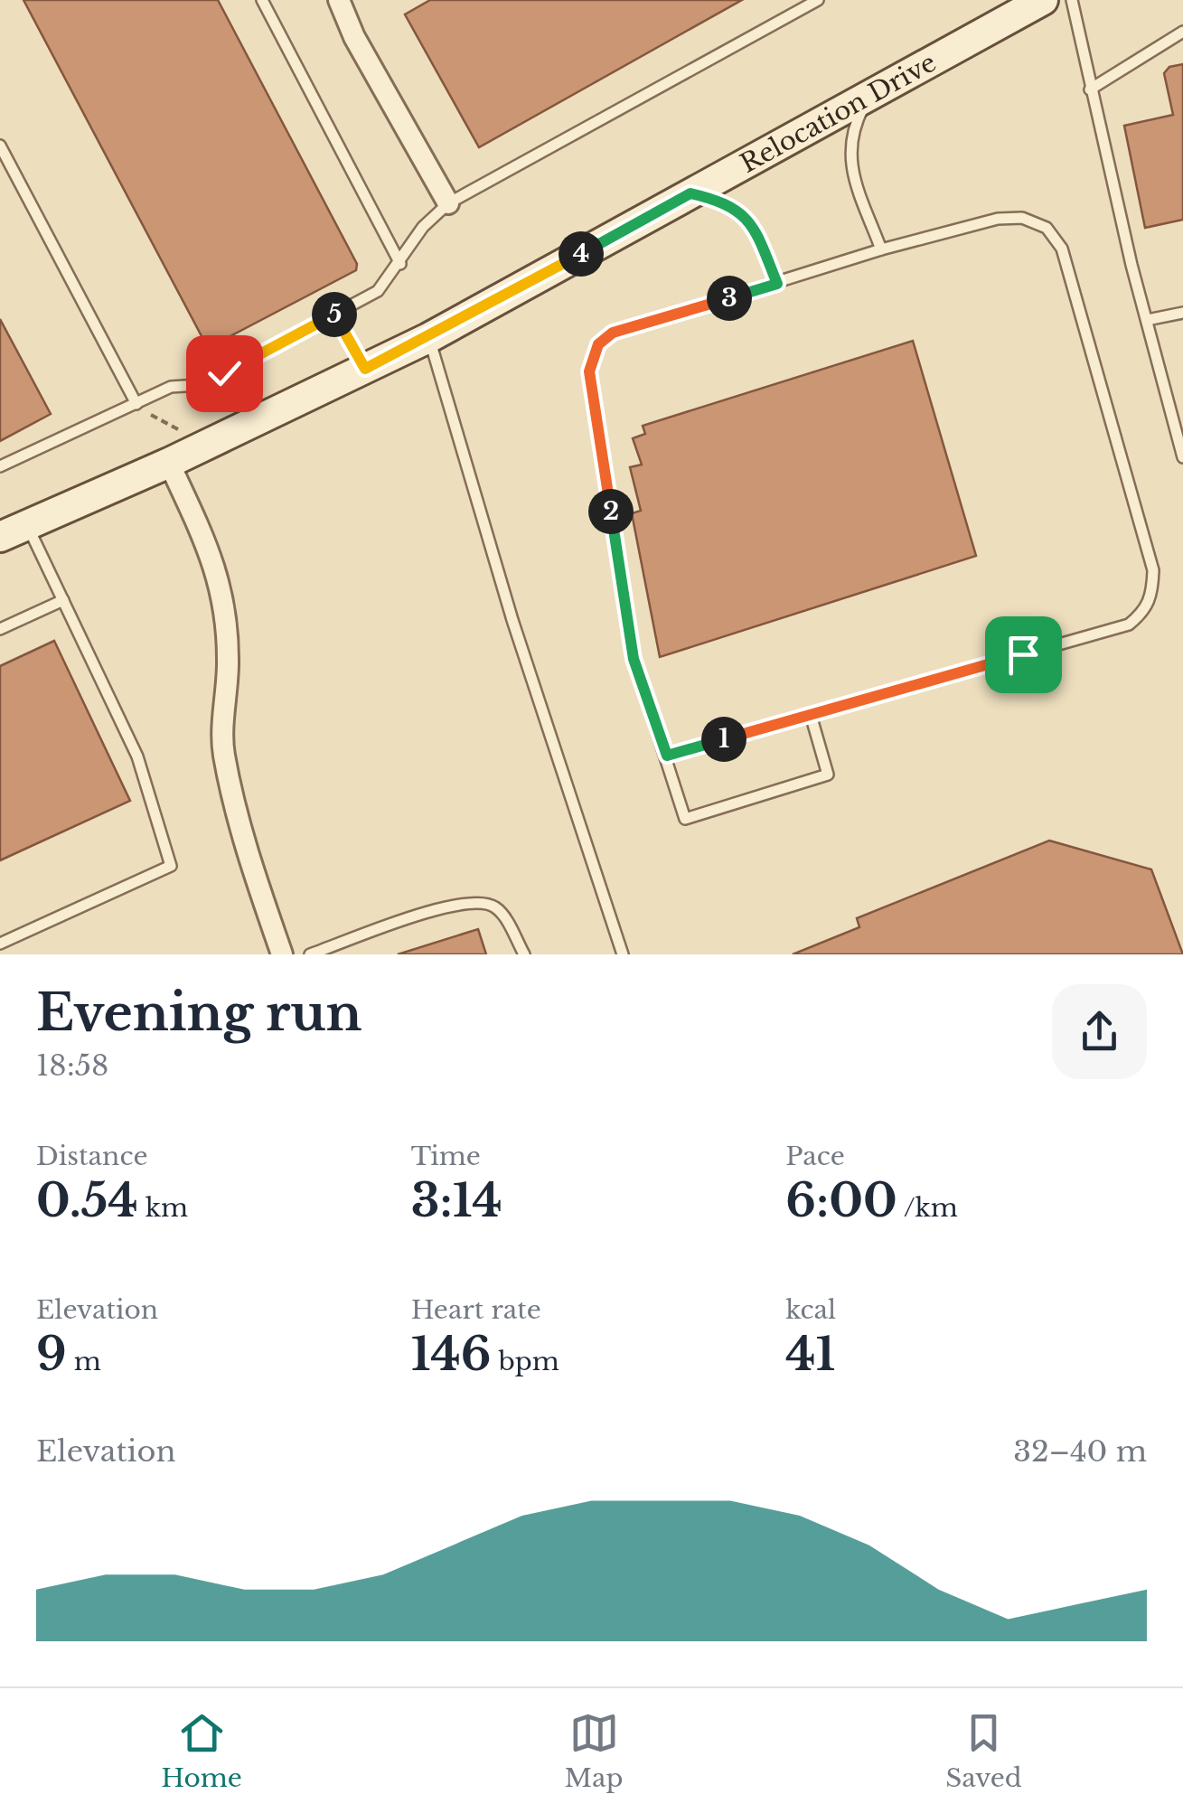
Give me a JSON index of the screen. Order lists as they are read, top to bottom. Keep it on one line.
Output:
{"streets":{"street":["Relocation Drive"]},"page":{"pins":["4","3","5","2","1"],"heading":["Evening run","18:58"],"stats":[["Distance","0.54 km"],["Time","3:14"],["Pace","6:00 /km"],["Elevation","9 m"],["Heart rate","146 bpm"],["kcal","41"]],"chart":["Elevation","32–40 m"],"tabs":["Home","Map","Saved"]}}
